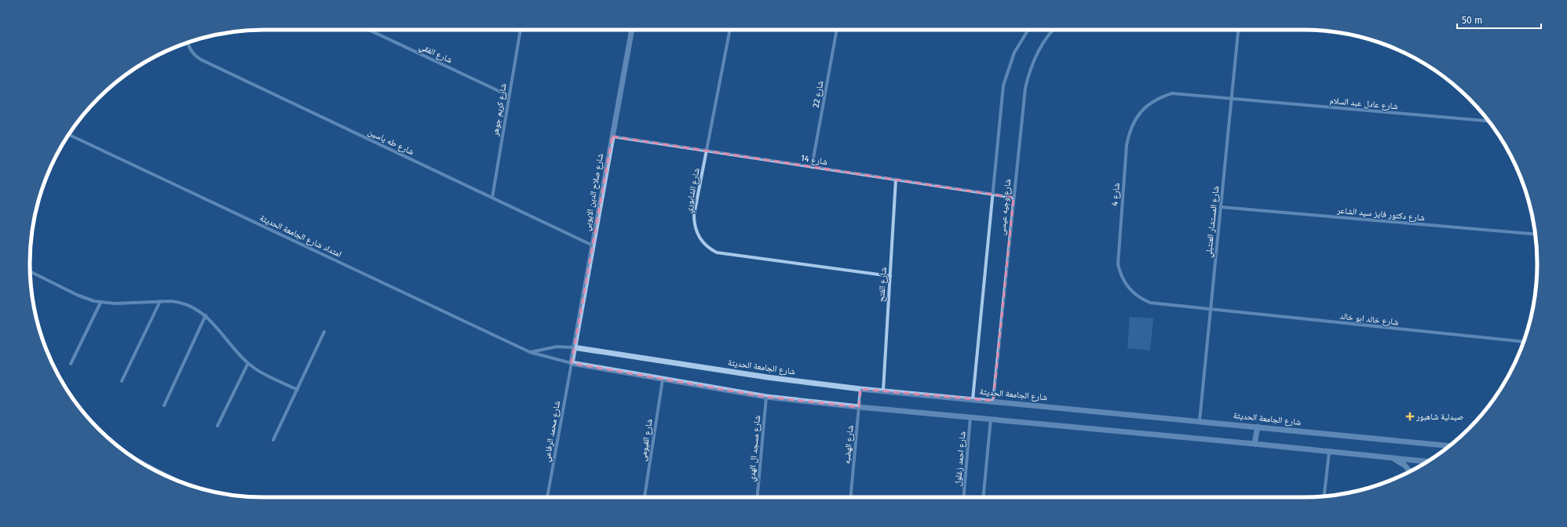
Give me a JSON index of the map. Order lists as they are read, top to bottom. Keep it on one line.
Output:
{"streets":{"street":["شارع الفقي","شارع 22","شارع عادل عبد السلام","شارع كريم جوهر","شارع طه ياسين","شارع 14","شارع الشابوري","شارع صلاح الدين الايوبي","شارع 4","شارع وجيه عيسى","شارع دكتور فايز سيد الشاعر","شارع المستشار العنتبلي","امتداد شارع الجامعة الحديثة","شارع الفتح","شارع خالد ابو خالد","شارع الجامعة الحديثة","شارع محمد الرفاعي","شارع الفيومى","شارع الهضبه","شارع مسجد ال الهدي","شارع احمد زغلول"]},"crossings":[["شارع الفقي","شارع كريم جوهر"],["شارع 22","شارع 14"],["شارع عادل عبد السلام","شارع 4"],["شارع عادل عبد السلام","شارع المستشار العنتبلي"],["شارع كريم جوهر","شارع طه ياسين"],["شارع طه ياسين","شارع صلاح الدين الايوبي"],["شارع 14","شارع الشابوري"],["شارع 14","شارع صلاح الدين الايوبي"],["شارع 14","شارع وجيه عيسى"],["شارع 14","شارع الفتح"],["شارع الشابوري","شارع الفتح"],["شارع صلاح الدين الايوبي","امتداد شارع الجامعة الحديثة"],["شارع صلاح الدين الايوبي","شارع الجامعة الحديثة"],["شارع صلاح الدين الايوبي","شارع محمد الرفاعي"],["شارع 4","شارع المستشار العنتبلي"],["شارع 4","شارع خالد ابو خالد"],["شارع وجيه عيسى","شارع الجامعة الحديثة"],["شارع دكتور فايز سيد الشاعر","شارع المستشار العنتبلي"],["شارع المستشار العنتبلي","شارع خالد ابو خالد"],["شارع المستشار العنتبلي","شارع الجامعة الحديثة"],["امتداد شارع الجامعة الحديثة","شارع محمد الرفاعي"],["شارع الفتح","شارع الجامعة الحديثة"],["شارع الجامعة الحديثة","شارع الهضبه"]],"places":{"health":["صيدلية شاهبور"]},"scale_bar":"50 m"}
